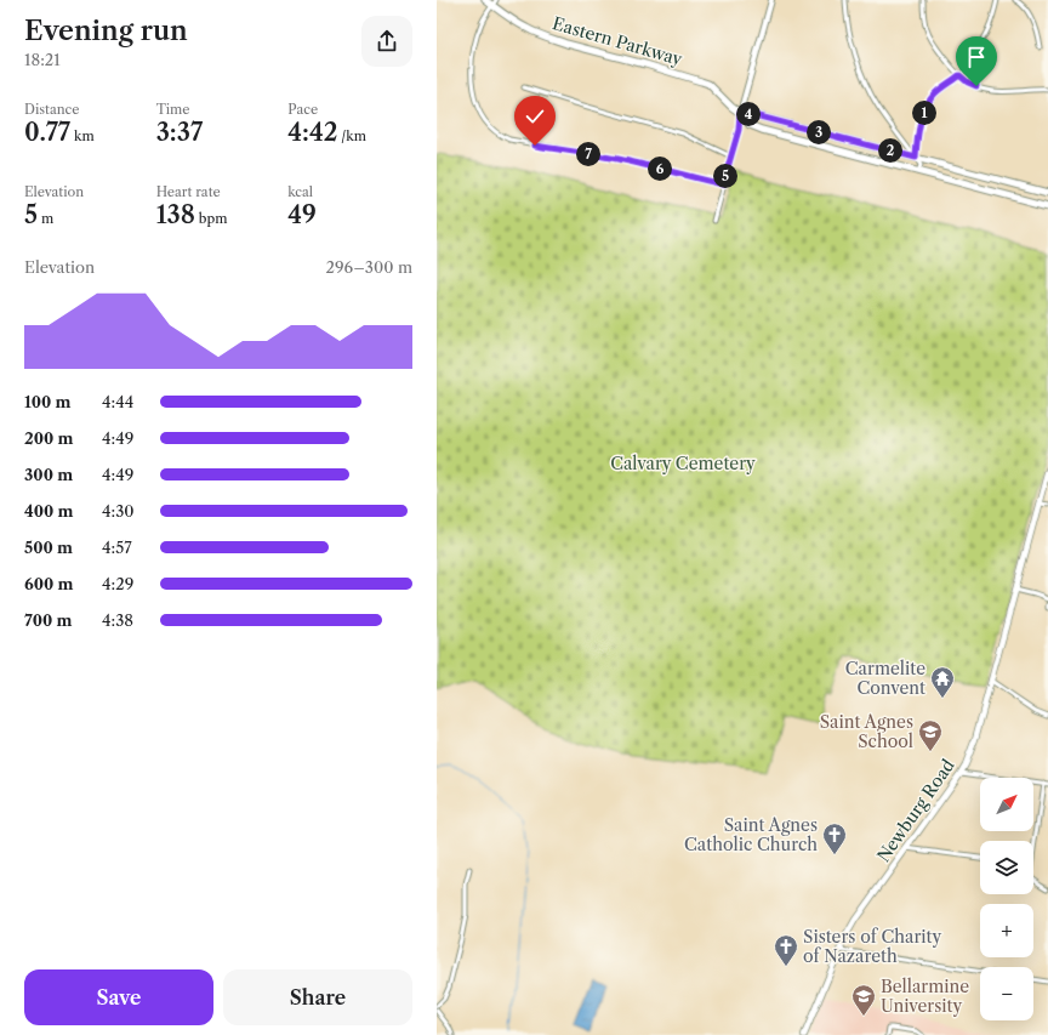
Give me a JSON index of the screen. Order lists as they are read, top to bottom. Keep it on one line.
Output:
{"streets":{"main road":["Eastern Parkway","Newburg Road"]},"parks":["Calvary Cemetery"],"places":{"temple":["Carmelite Convent"],"school or university":["Saint Agnes School","Bellarmine University"],"church":["Saint Agnes Catholic Church","Sisters of Charity of Nazareth"]},"north":"top right","page":{"heading":["Evening run","18:21"],"stats":[["Distance","0.77 km"],["Time","3:37"],["Pace","4:42 /km"],["Elevation","5 m"],["Heart rate","138 bpm"],["kcal","49"]],"pins":["1","4","3","2","7","6","5"],"chart":["Elevation","296–300 m"],"list":[{"name":"100 m","note":"4:44"},{"name":"200 m","note":"4:49"},{"name":"300 m","note":"4:49"},{"name":"400 m","note":"4:30"},{"name":"500 m","note":"4:57"},{"name":"600 m","note":"4:29"},{"name":"700 m","note":"4:38"}],"map_buttons":["+","−"],"buttons":["Save","Share"]}}
